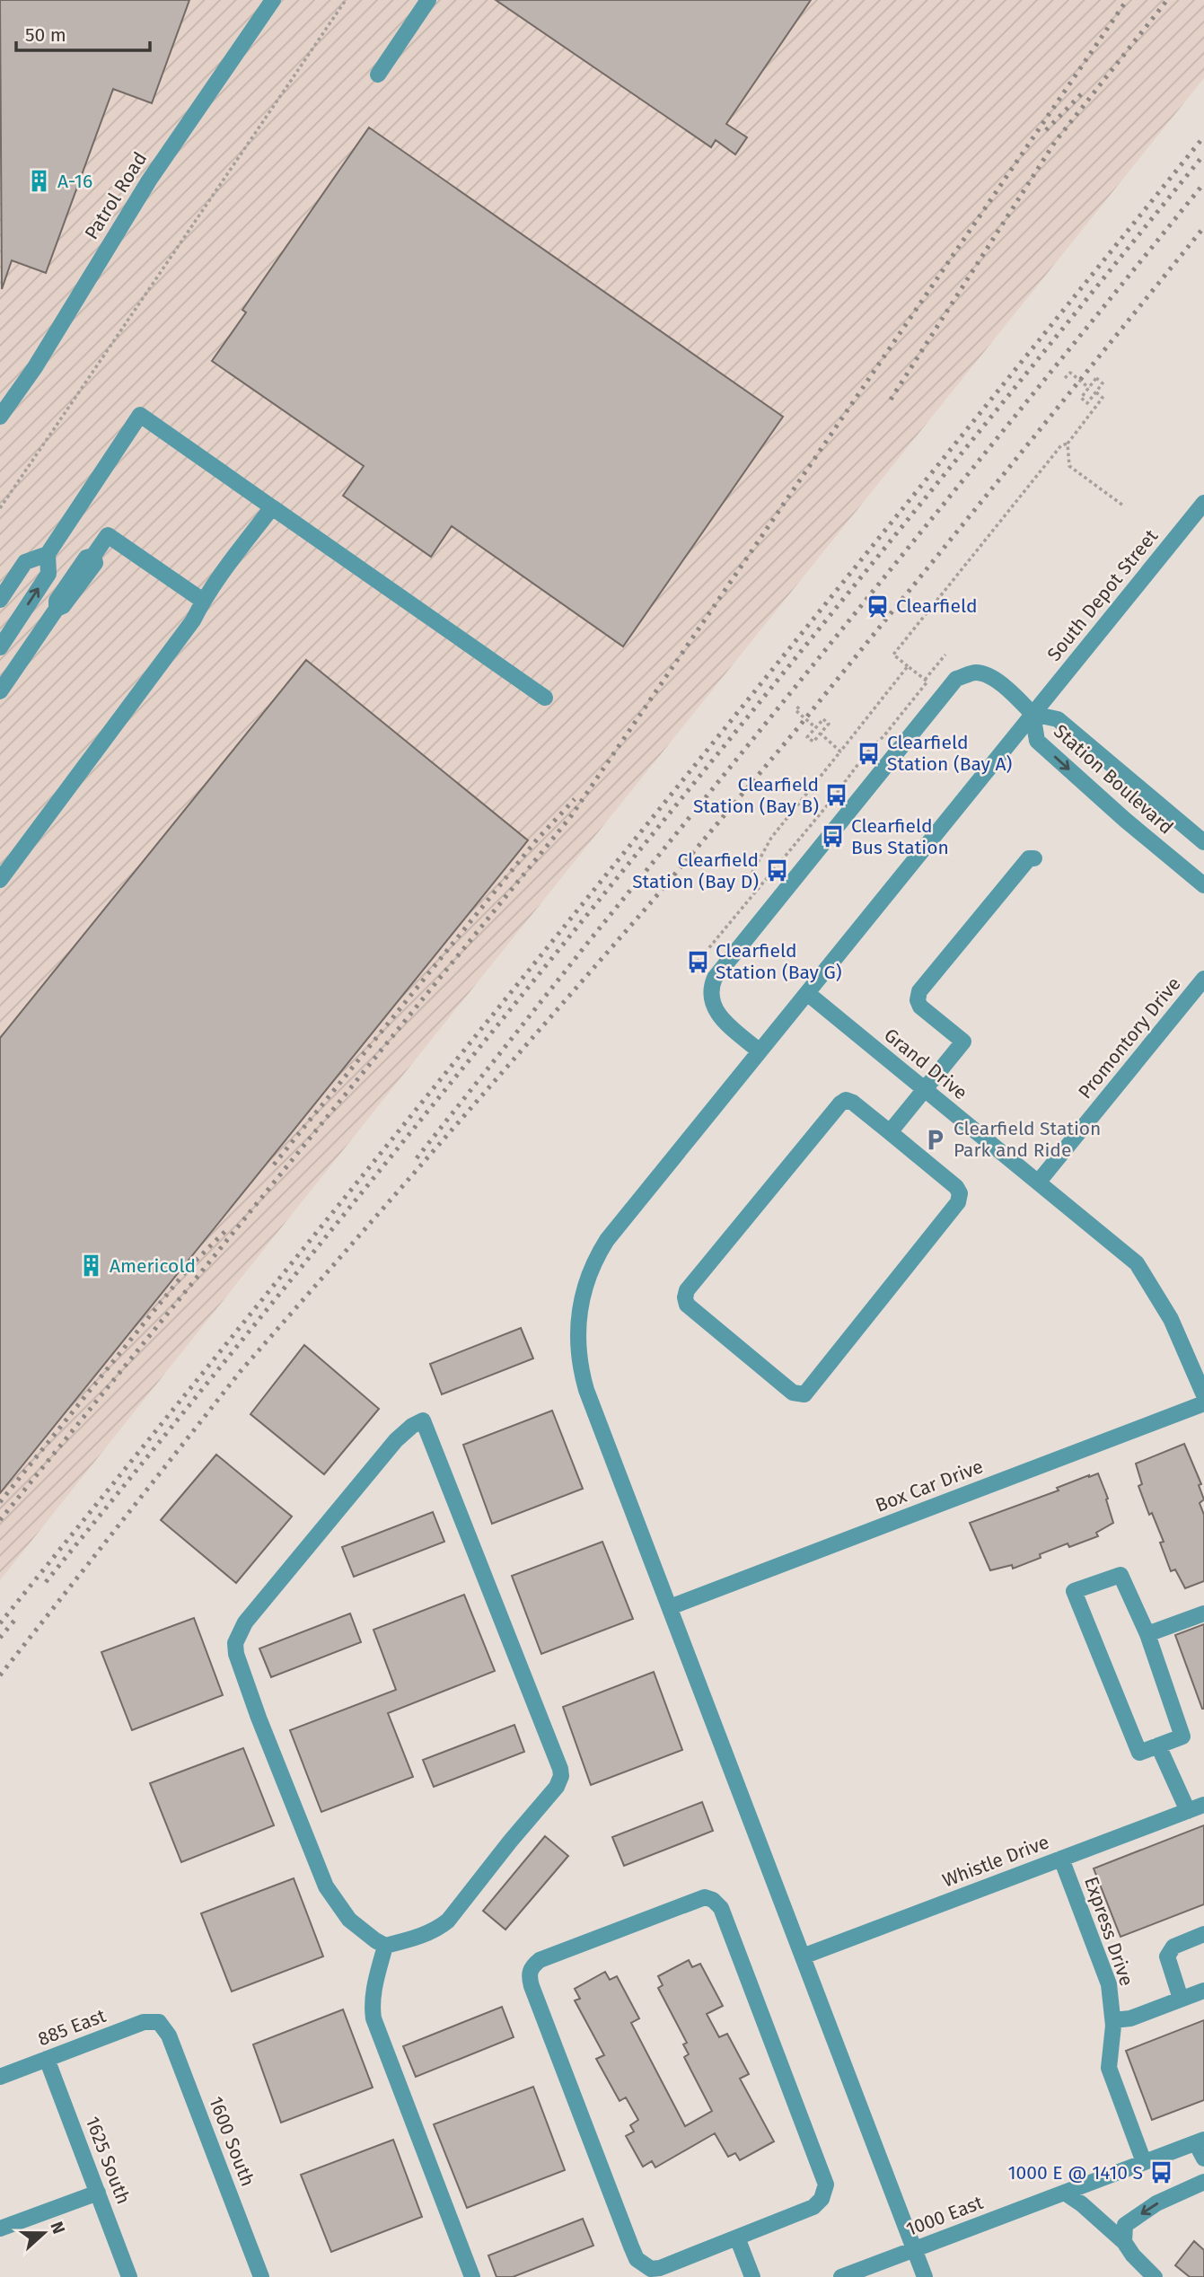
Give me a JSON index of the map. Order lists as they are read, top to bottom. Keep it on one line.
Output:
{"streets":{"street":["Patrol Road","South Depot Street","Station Boulevard","Promontory Drive","Grand Drive","Box Car Drive","Whistle Drive","Express Drive","885 East","1600 South","1625 South","1000 East"]},"crossings":[["South Depot Street","Station Boulevard"],["South Depot Street","Grand Drive"],["South Depot Street","Box Car Drive"],["South Depot Street","Whistle Drive"],["South Depot Street","1000 East"],["Promontory Drive","Grand Drive"],["Whistle Drive","Express Drive"],["Express Drive","1000 East"],["885 East","1600 South"],["885 East","1625 South"]],"places":{"building":["A-16","Americold"],"station":["Clearfield"],"bus stop":["Clearfield Station (Bay A)","Clearfield Station (Bay B)","Clearfield Bus Station","Clearfield Station (Bay D)","Clearfield Station (Bay G)","1000 E @ 1410 S"],"parking":["Clearfield Station Park and Ride"]},"scale_bar":"50 m","north":"right"}
